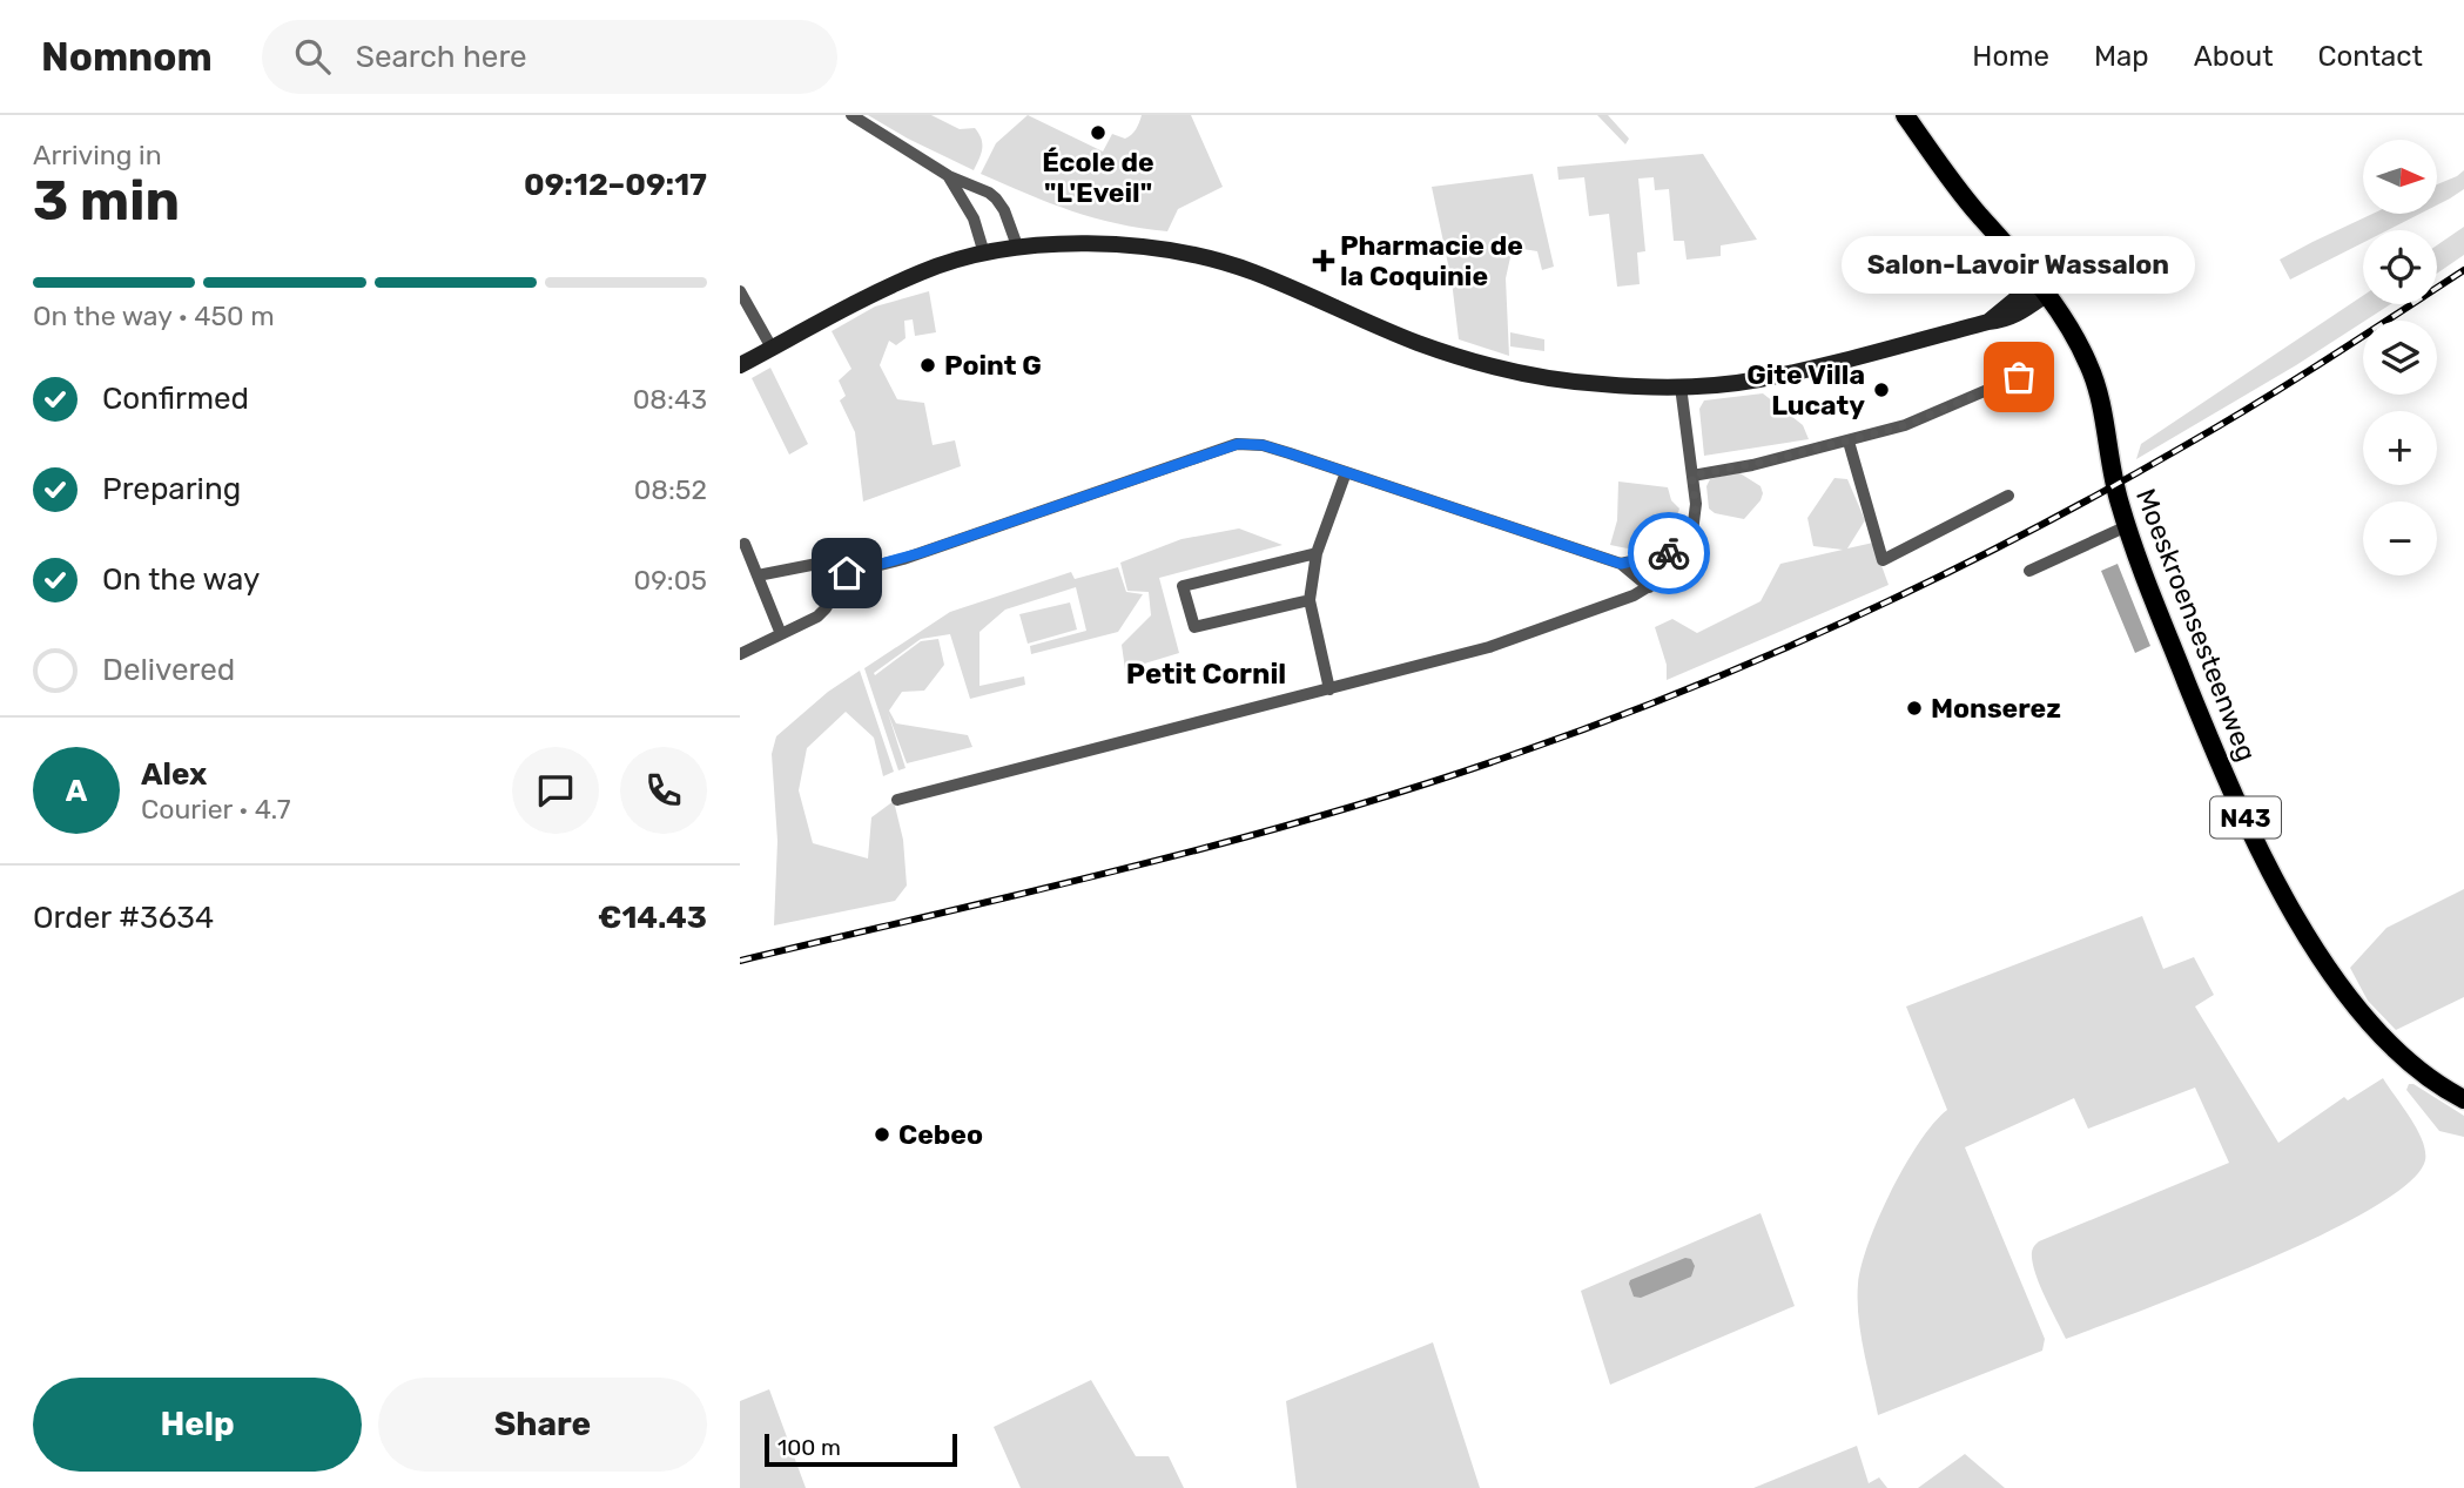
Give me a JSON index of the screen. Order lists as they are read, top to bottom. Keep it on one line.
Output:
{"streets":{"main road":["Moeskroensesteenweg","N43"]},"crossings":[["Moeskroensesteenweg","N43"]],"districts":["Petit Cornil"],"places":{"other":["École de \"L'Eveil\"","Point G","Salon-Lavoir Wassalon","Gite Villa Lucaty","Monserez","Cebeo"],"health":["Pharmacie de la Coquinie"]},"scale_bar":"100 m","north":"right","page":{"header":"Nomnom","search":"Search here","nav":["Home","Map","About","Contact"],"heading":["3 min","Arriving in","09:12–09:17"],"panel":["Alex","Courier · 4.7","Order #3634","€14.43"],"map_buttons":["+","−"],"bubble":"Salon-Lavoir Wassalon","bar":"On the way · 450 m","list":[["Confirmed","08:43"],["Preparing","08:52"],["On the way","09:05"],"Delivered"],"round":"A","buttons":["Help","Share"],"scale":"100 m"}}
